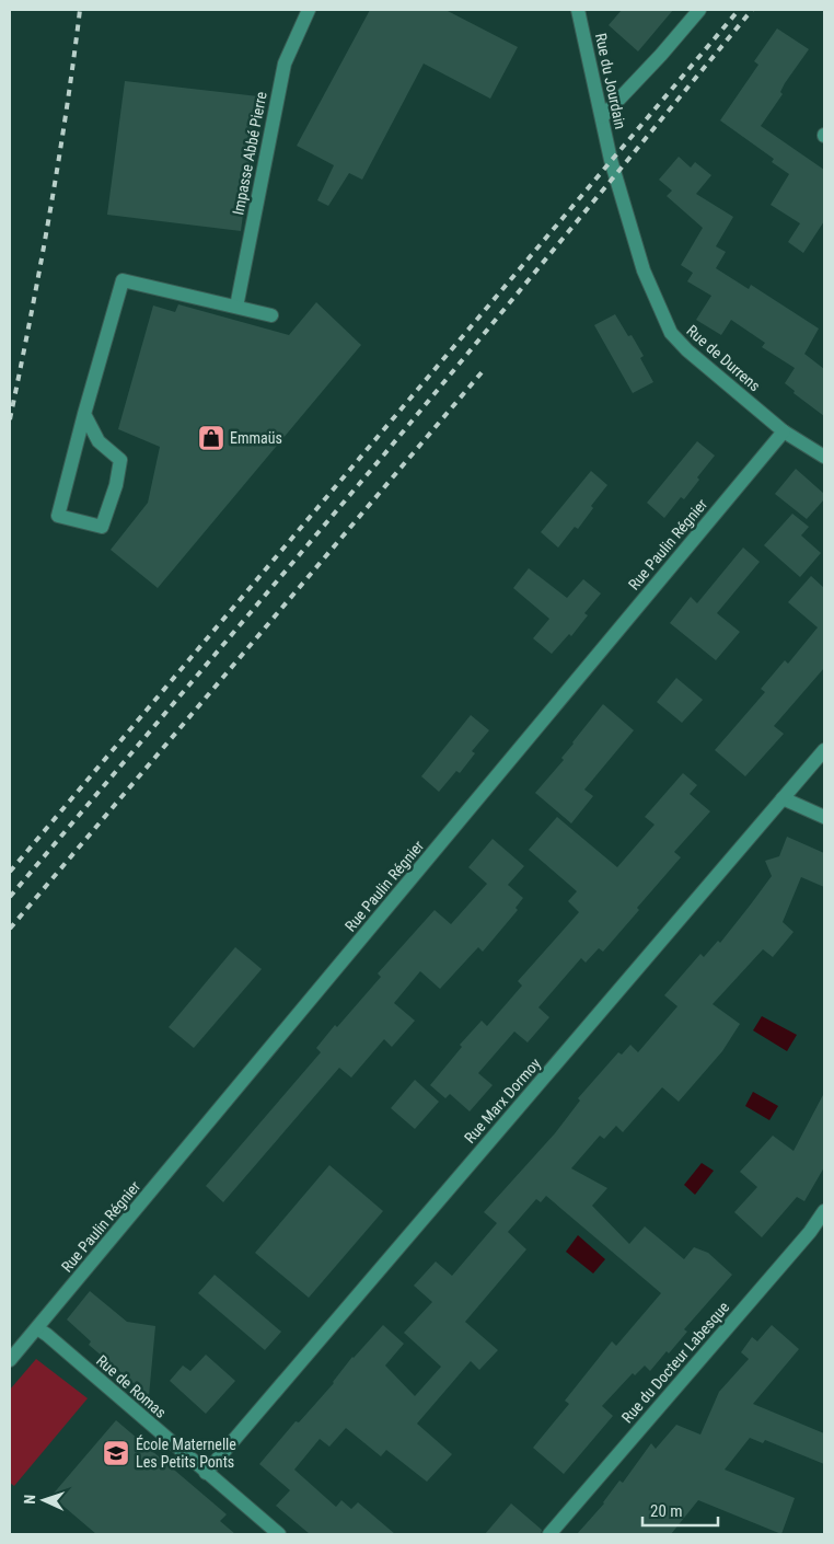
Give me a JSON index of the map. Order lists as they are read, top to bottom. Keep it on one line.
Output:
{"streets":{"street":["Rue du Jourdain","Impasse Abbé Pierre","Rue de Durrens","Rue Paulin Régnier","Rue Marx Dormoy","Rue du Docteur Labesque","Rue de Romas"]},"crossings":[["Rue du Jourdain","Rue de Durrens"],["Rue de Durrens","Rue Paulin Régnier"],["Rue Paulin Régnier","Rue de Romas"],["Rue Marx Dormoy","Rue de Romas"]],"places":{"shop":["Emmaüs"],"school or university":["École Maternelle Les Petits Ponts"]},"scale_bar":"20 m","north":"left"}
